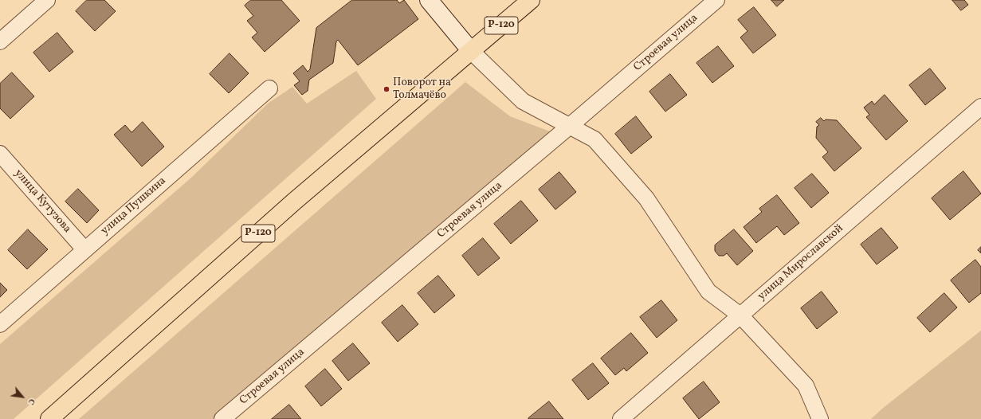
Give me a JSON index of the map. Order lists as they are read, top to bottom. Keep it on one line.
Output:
{"streets":{"main road":["Р-120"],"street":["Строевая улица","улица Кутузова","улица Пушкина","улица Мирославской"]},"crossings":[["улица Кутузова","улица Пушкина"]],"places":["Поворот на Толмачёво"],"north":"bottom right"}
